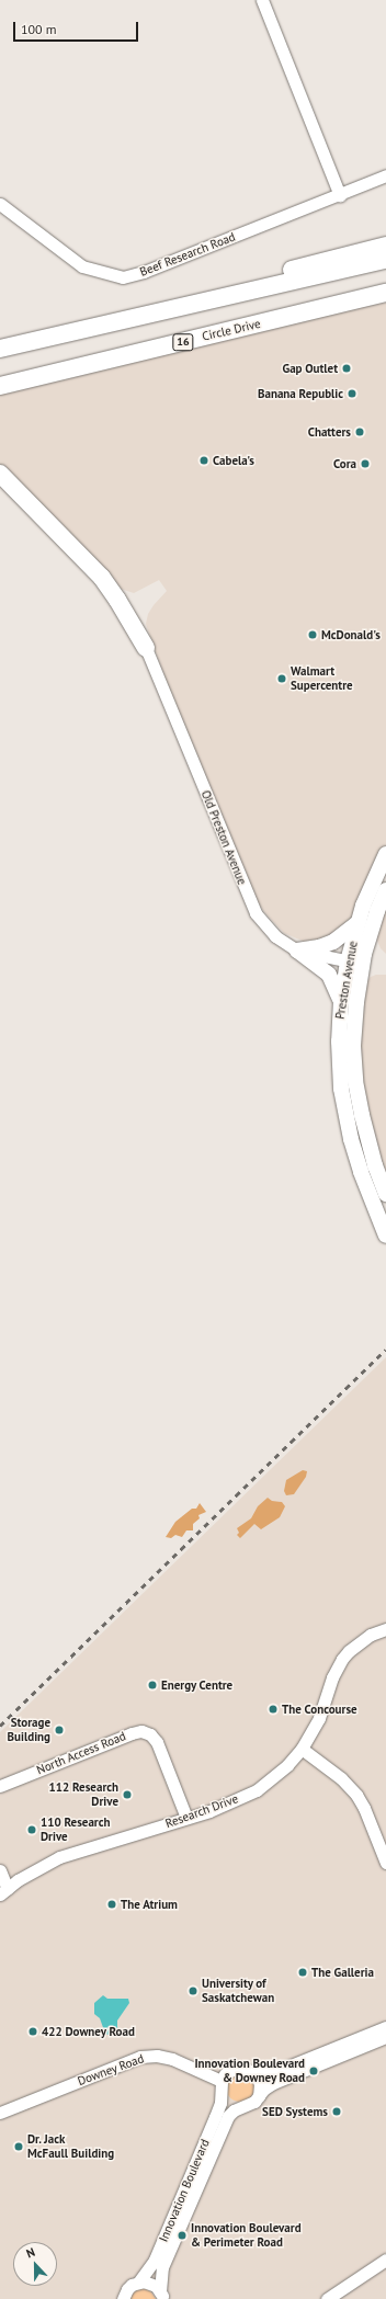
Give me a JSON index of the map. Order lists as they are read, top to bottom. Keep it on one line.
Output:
{"streets":{"highway":["Circle Drive","16"],"main road":["Preston Avenue"],"street":["Beef Research Road","Old Preston Avenue","North Access Road","Research Drive","Downey Road","Innovation Boulevard"]},"crossings":[["Old Preston Avenue","Preston Avenue"],["North Access Road","Research Drive"],["Downey Road","Innovation Boulevard"]],"places":["Gap Outlet","Banana Republic","Chatters","Cabela's","Cora","McDonald's","Walmart Supercentre","Energy Centre","The Concourse","Storage Building","112 Research Drive","110 Research Drive","The Atrium","The Galleria","University of Saskatchewan","422 Downey Road","Innovation Boulevard & Downey Road","SED Systems","Dr. Jack McFaull Building","Innovation Boulevard & Perimeter Road"],"scale_bar":"100 m","north":"top"}
